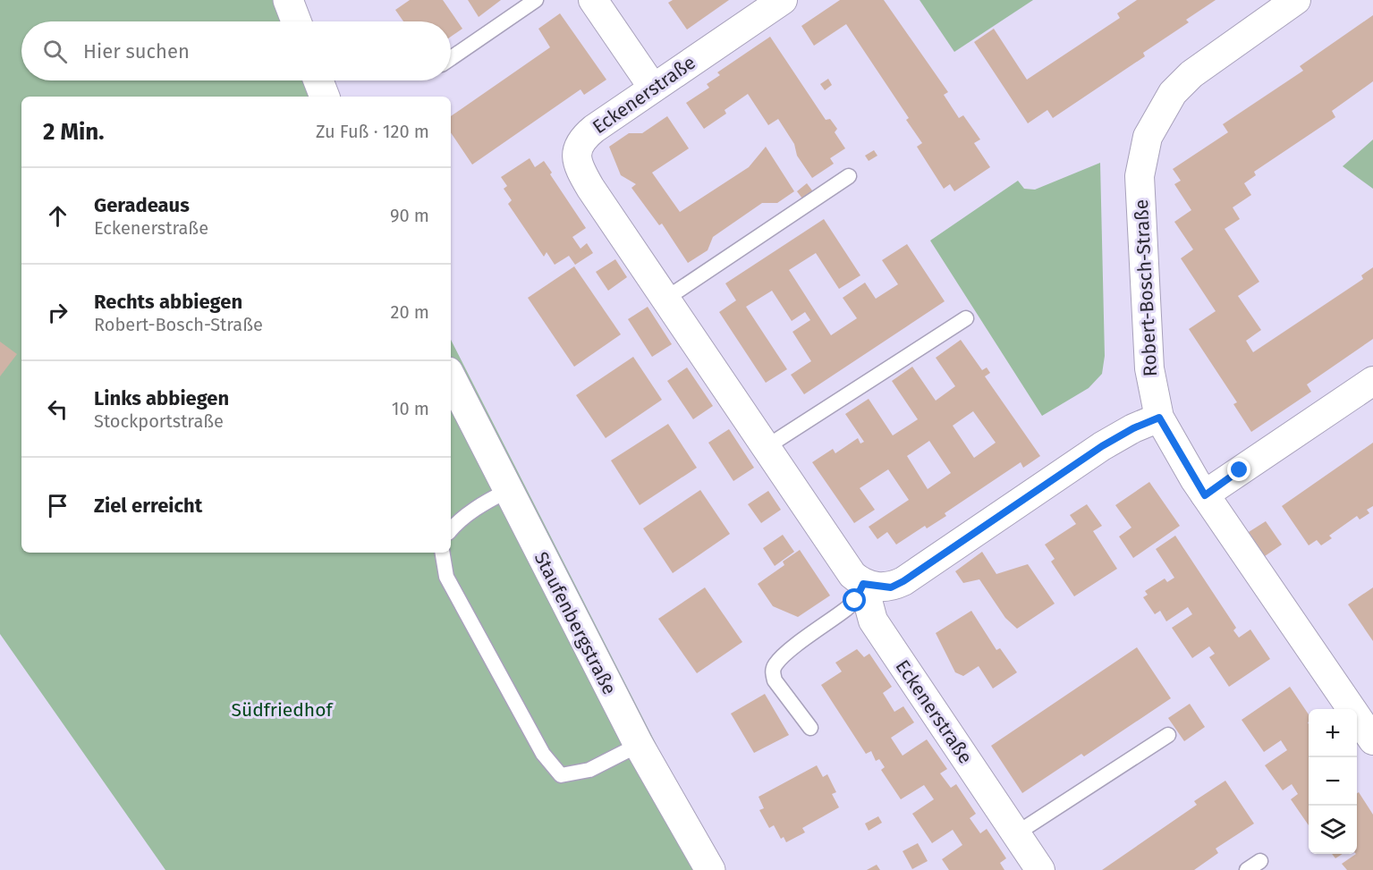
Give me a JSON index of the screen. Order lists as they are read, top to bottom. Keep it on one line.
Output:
{"streets":{"street":["Eckenerstraße","Robert-Bosch-Straße","Staufenbergstraße"]},"parks":["Südfriedhof"],"page":{"search":"Hier suchen","heading":["2 Min.","Zu Fuß · 120 m"],"list":[["Geradeaus","Eckenerstraße","90 m"],["Rechts abbiegen","Robert-Bosch-Straße","20 m"],["Links abbiegen","Stockportstraße","10 m"],"Ziel erreicht"],"map_buttons":["+","−"]}}
